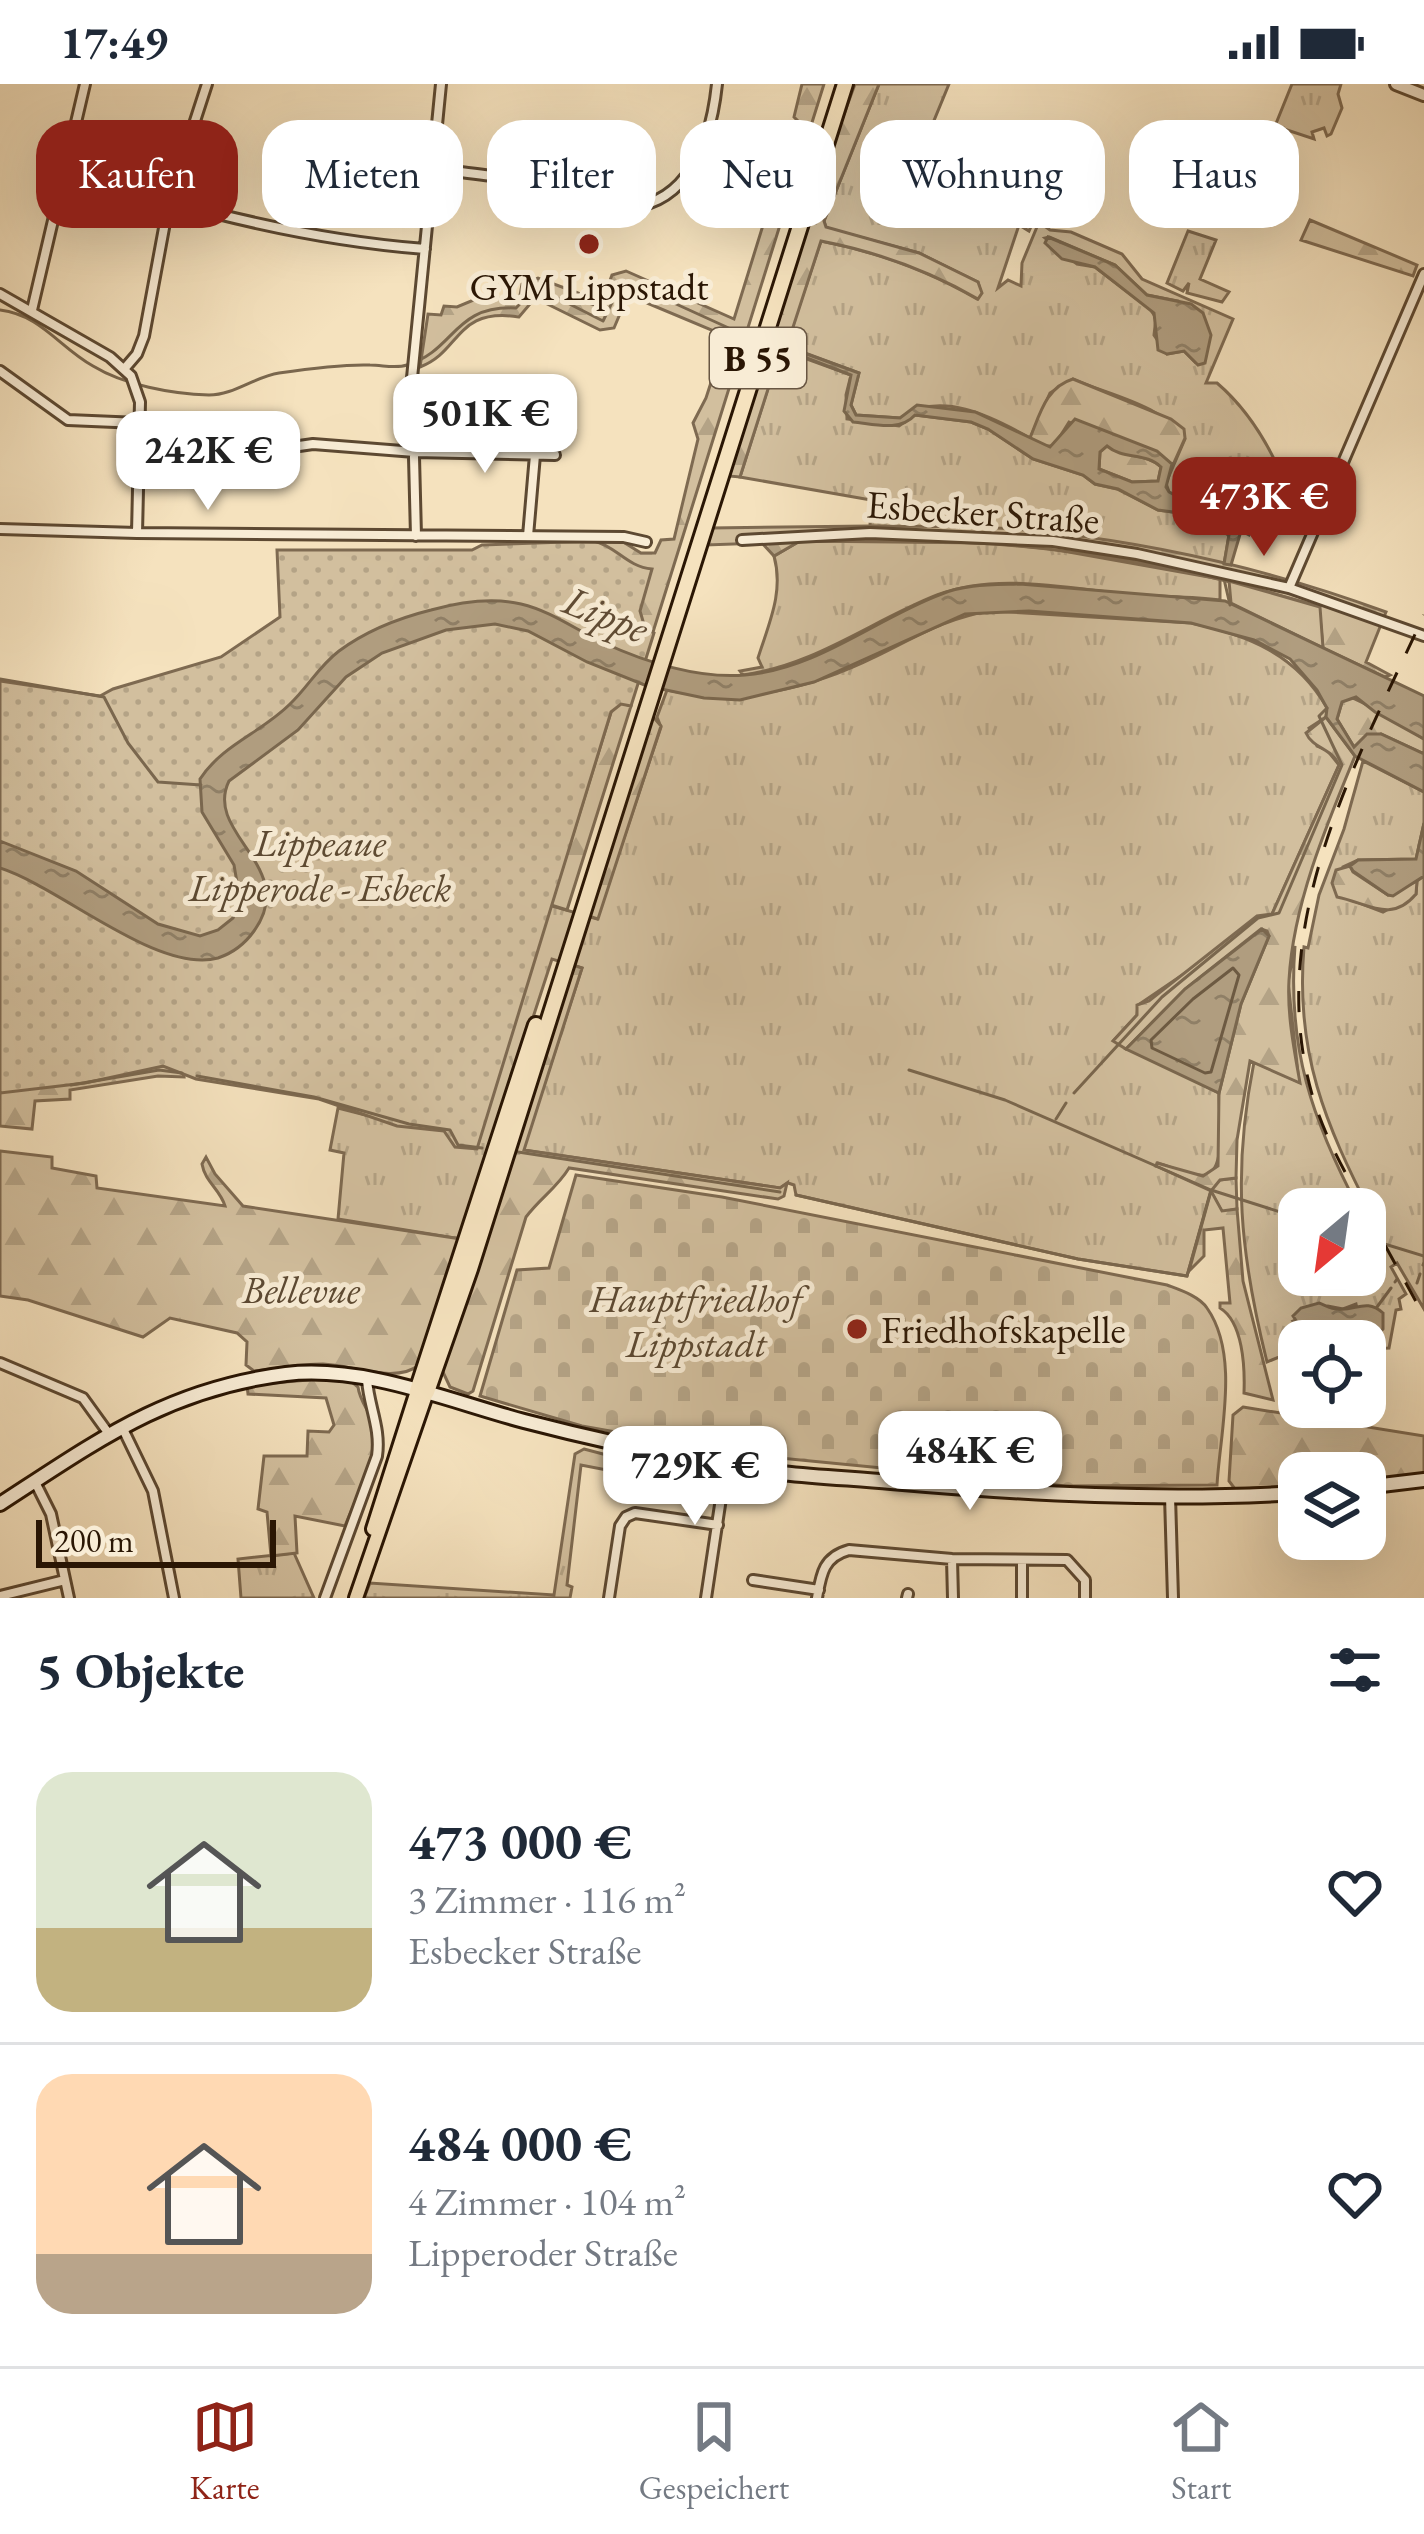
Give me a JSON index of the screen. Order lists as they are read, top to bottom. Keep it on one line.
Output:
{"streets":{"highway":["B 55"],"street":["Esbecker Straße"]},"water":["Lippe"],"parks":["Lippeaue Lipperode - Esbeck","Bellevue","Hauptfriedhof Lippstadt"],"places":["GYM Lippstadt","Friedhofskapelle"],"scale_bar":"200 m","north":"bottom left","page":{"status":"17:49","chip":["Kaufen","Mieten","Filter","Neu","Wohnung","Haus"],"price":["501K €","242K €","473K €","484K €","729K €"],"scale":"200 m","heading":"5 Objekte","list":[{"name":"473 000 €","note":"3 Zimmer · 116 m² · Esbecker Straße"},{"name":"484 000 €","note":"4 Zimmer · 104 m² · Lipperoder Straße"}],"tabs":["Karte","Gespeichert","Start"]}}
